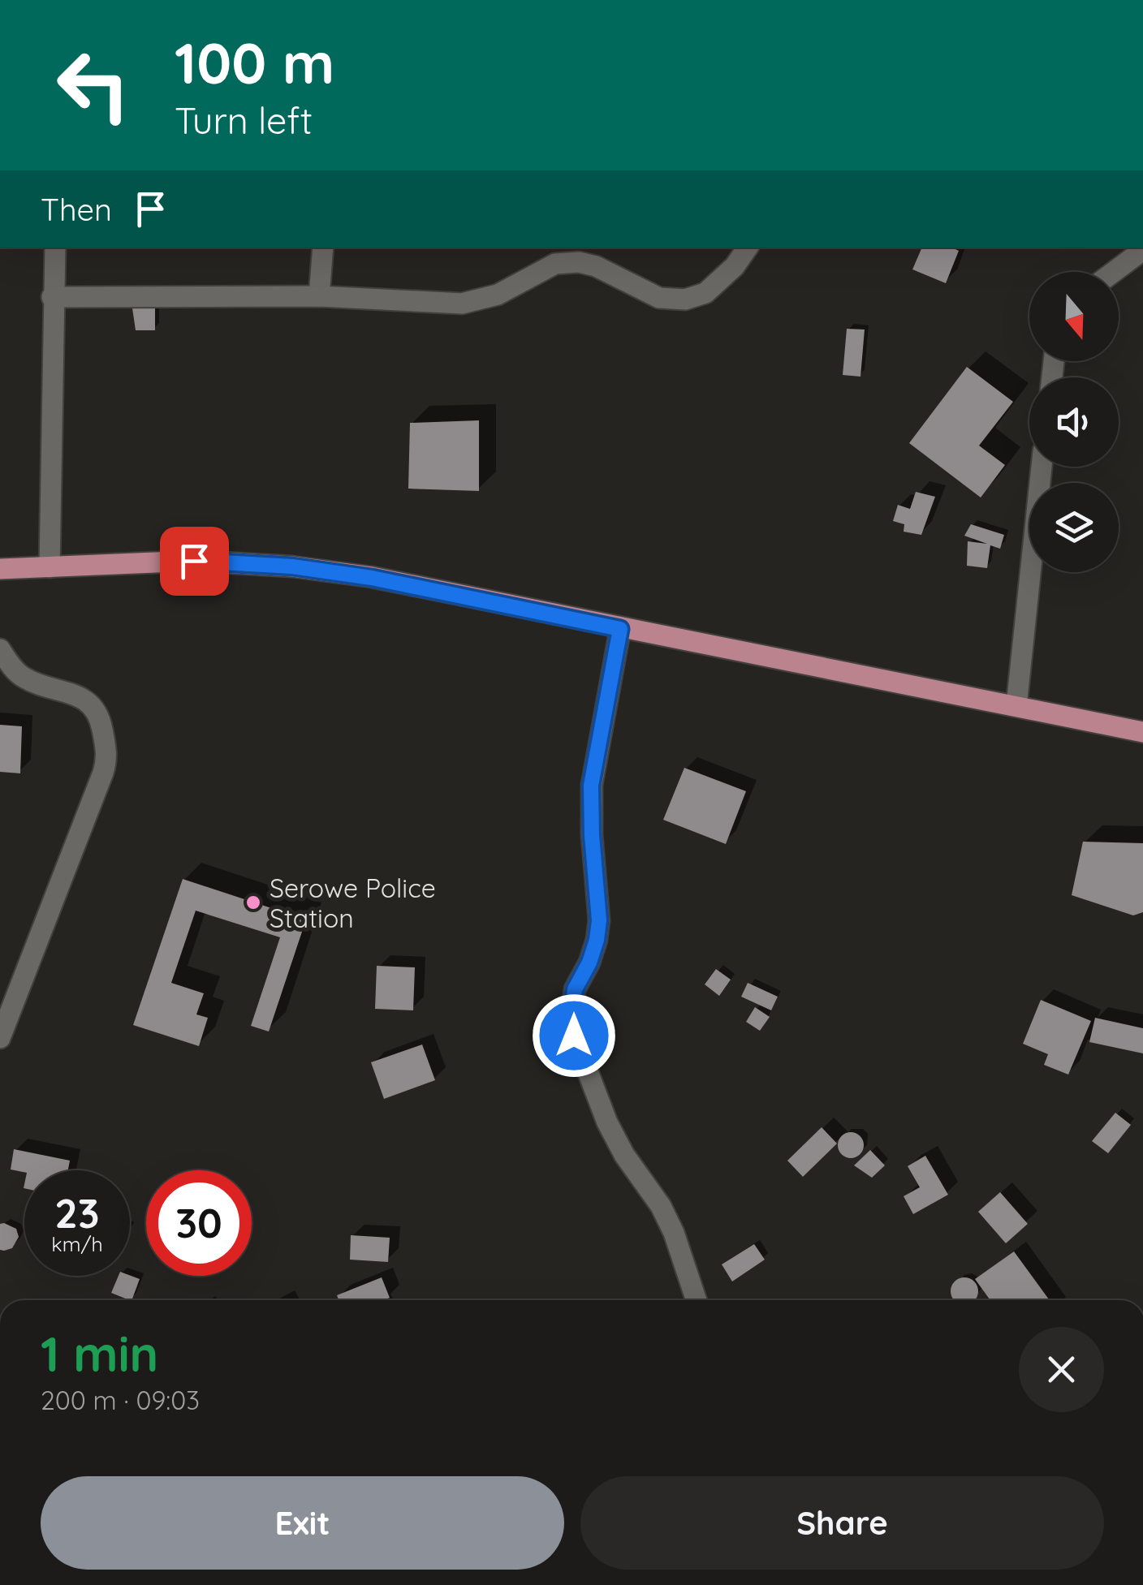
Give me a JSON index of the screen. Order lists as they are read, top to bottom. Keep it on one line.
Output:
{"places":["Serowe Police Station"],"north":"bottom","page":{"turn":["100 m","Turn left"],"then":"Then","speed":"23 km/h","limit":"30","heading":["1 min","200 m · 09:03"],"buttons":["Exit","Share"]}}
